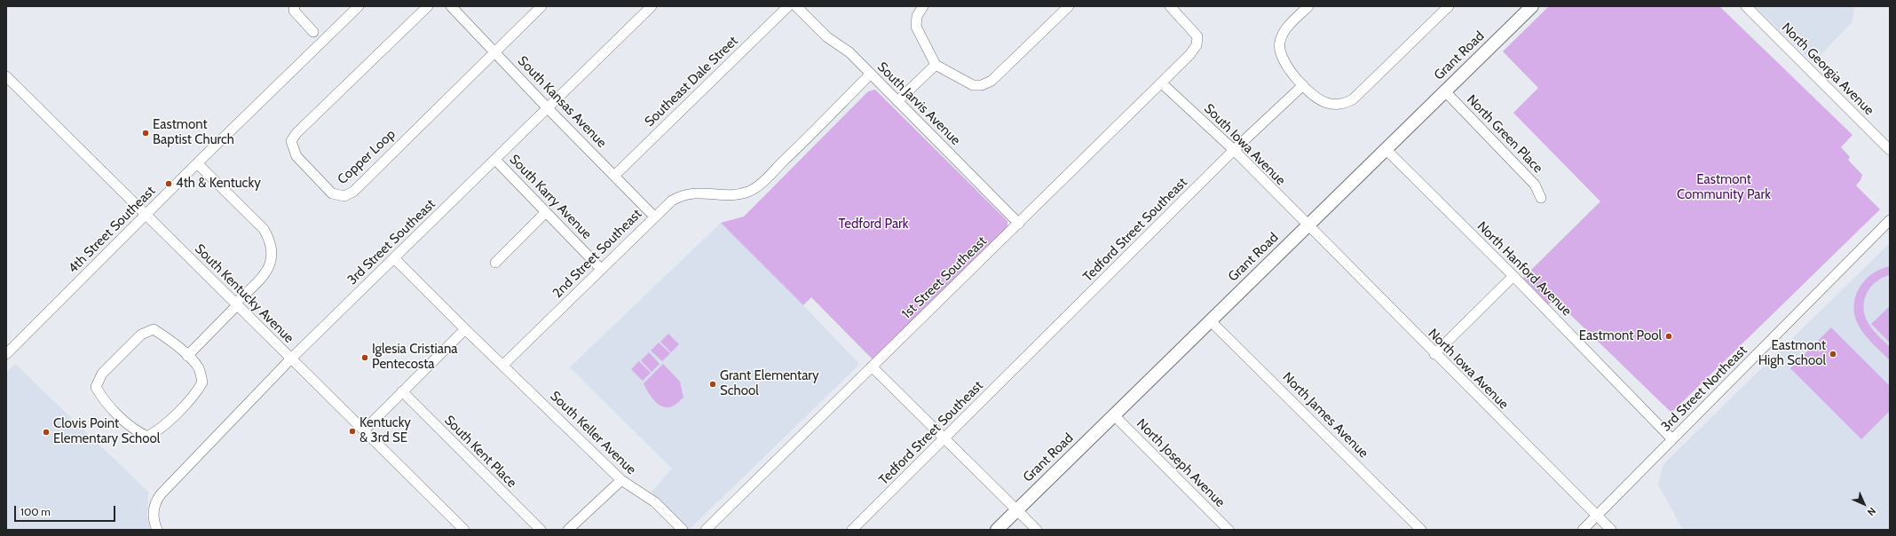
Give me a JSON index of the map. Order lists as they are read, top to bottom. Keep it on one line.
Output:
{"streets":{"main road":["Grant Road"],"street":["North Georgia Avenue","Southeast Dale Street","South Kansas Avenue","South Jarvis Avenue","North Green Place","South Iowa Avenue","Copper Loop","South Karry Avenue","4th Street Southeast","Tedford Street Southeast","3rd Street Southeast","2nd Street Southeast","North Hanford Avenue","1st Street Southeast","South Kentucky Avenue","North Iowa Avenue","3rd Street Northeast","North James Avenue","South Keller Avenue","South Kent Place","North Joseph Avenue"]},"crossings":[["Grant Road","North Green Place"],["Grant Road","South Iowa Avenue"],["Grant Road","North Hanford Avenue"],["Grant Road","North Iowa Avenue"],["Grant Road","North James Avenue"],["Grant Road","North Joseph Avenue"],["Southeast Dale Street","South Kansas Avenue"],["South Kansas Avenue","Copper Loop"],["South Kansas Avenue","3rd Street Southeast"],["South Kansas Avenue","2nd Street Southeast"],["South Jarvis Avenue","2nd Street Southeast"],["South Jarvis Avenue","1st Street Southeast"],["South Iowa Avenue","Tedford Street Southeast"],["South Iowa Avenue","1st Street Southeast"],["South Iowa Avenue","North Iowa Avenue"],["South Karry Avenue","3rd Street Southeast"],["South Karry Avenue","2nd Street Southeast"],["4th Street Southeast","South Kentucky Avenue"],["3rd Street Southeast","South Kentucky Avenue"],["2nd Street Southeast","South Keller Avenue"],["North Hanford Avenue","3rd Street Northeast"],["North Iowa Avenue","3rd Street Northeast"]],"parks":["Eastmont Community Park","Tedford Park"],"places":["Eastmont Baptist Church","4th & Kentucky","Eastmont Pool","Eastmont High School","Iglesia Cristiana Pentecosta","Grant Elementary School","Kentucky & 3rd SE","Clovis Point Elementary School"],"scale_bar":"100 m","north":"bottom right"}
